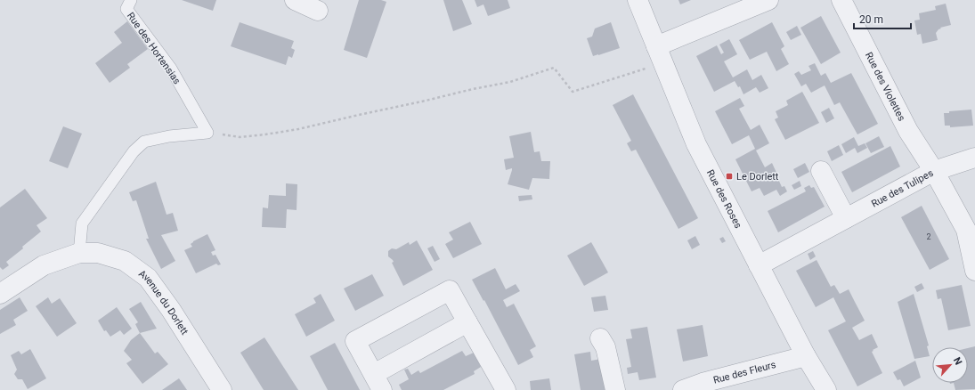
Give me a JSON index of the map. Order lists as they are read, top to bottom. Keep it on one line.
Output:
{"streets":{"street":["Rue des Violettes","Rue des Tulipes","Rue des Roses","Avenue du Dorlett","Rue des Fleurs"],"lane":["Rue des Hortensias"]},"crossings":[["Rue des Violettes","Rue des Tulipes"],["Rue des Tulipes","Rue des Roses"],["Rue des Roses","Rue des Fleurs"]],"places":{"transit":["Le Dorlett"]},"house_numbers":["2"],"scale_bar":"20 m","north":"top right"}
